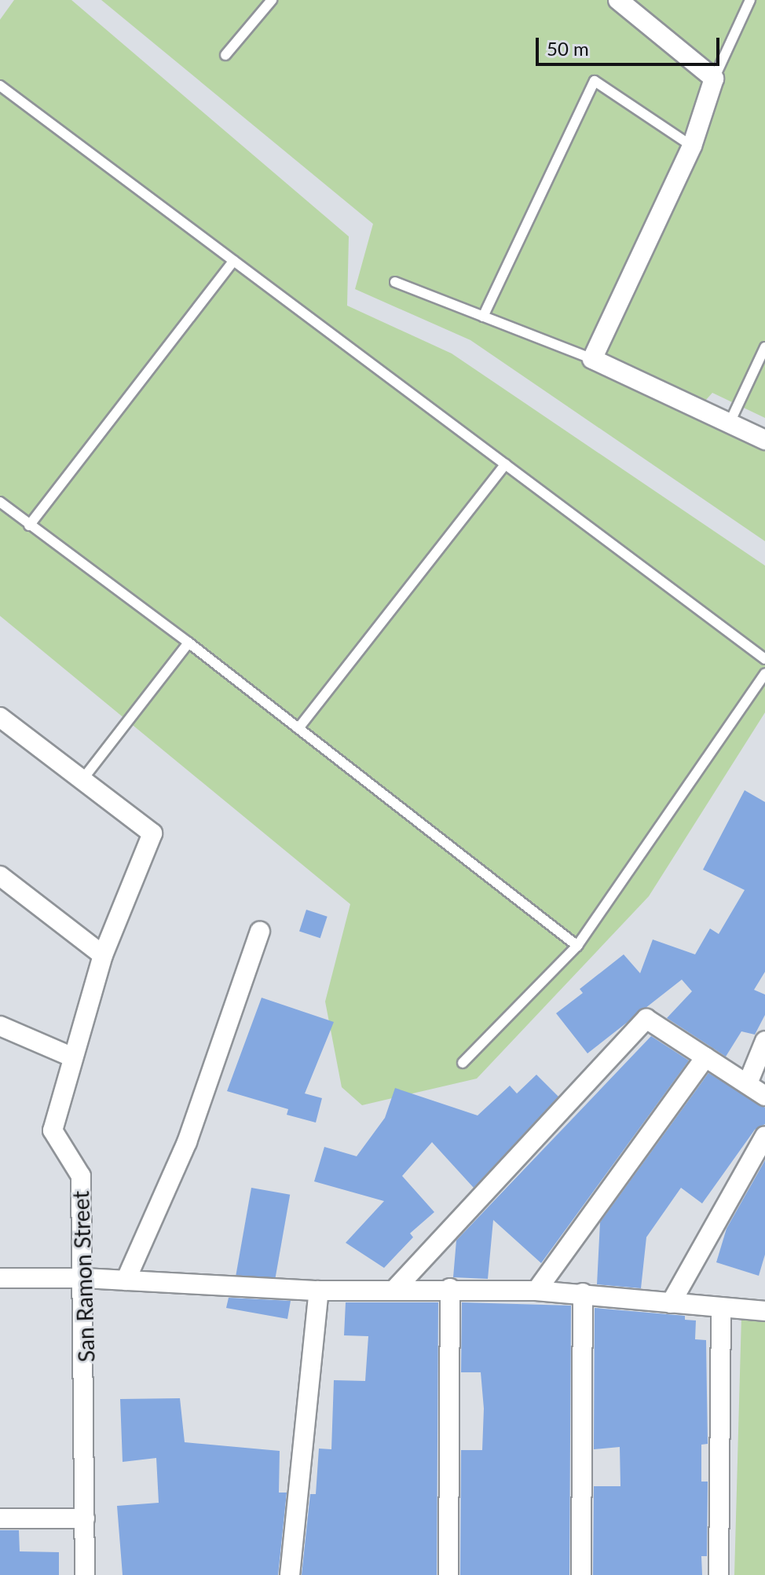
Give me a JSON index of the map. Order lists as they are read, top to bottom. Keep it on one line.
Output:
{"streets":{"street":["San Ramon Street"]},"scale_bar":"50 m"}
